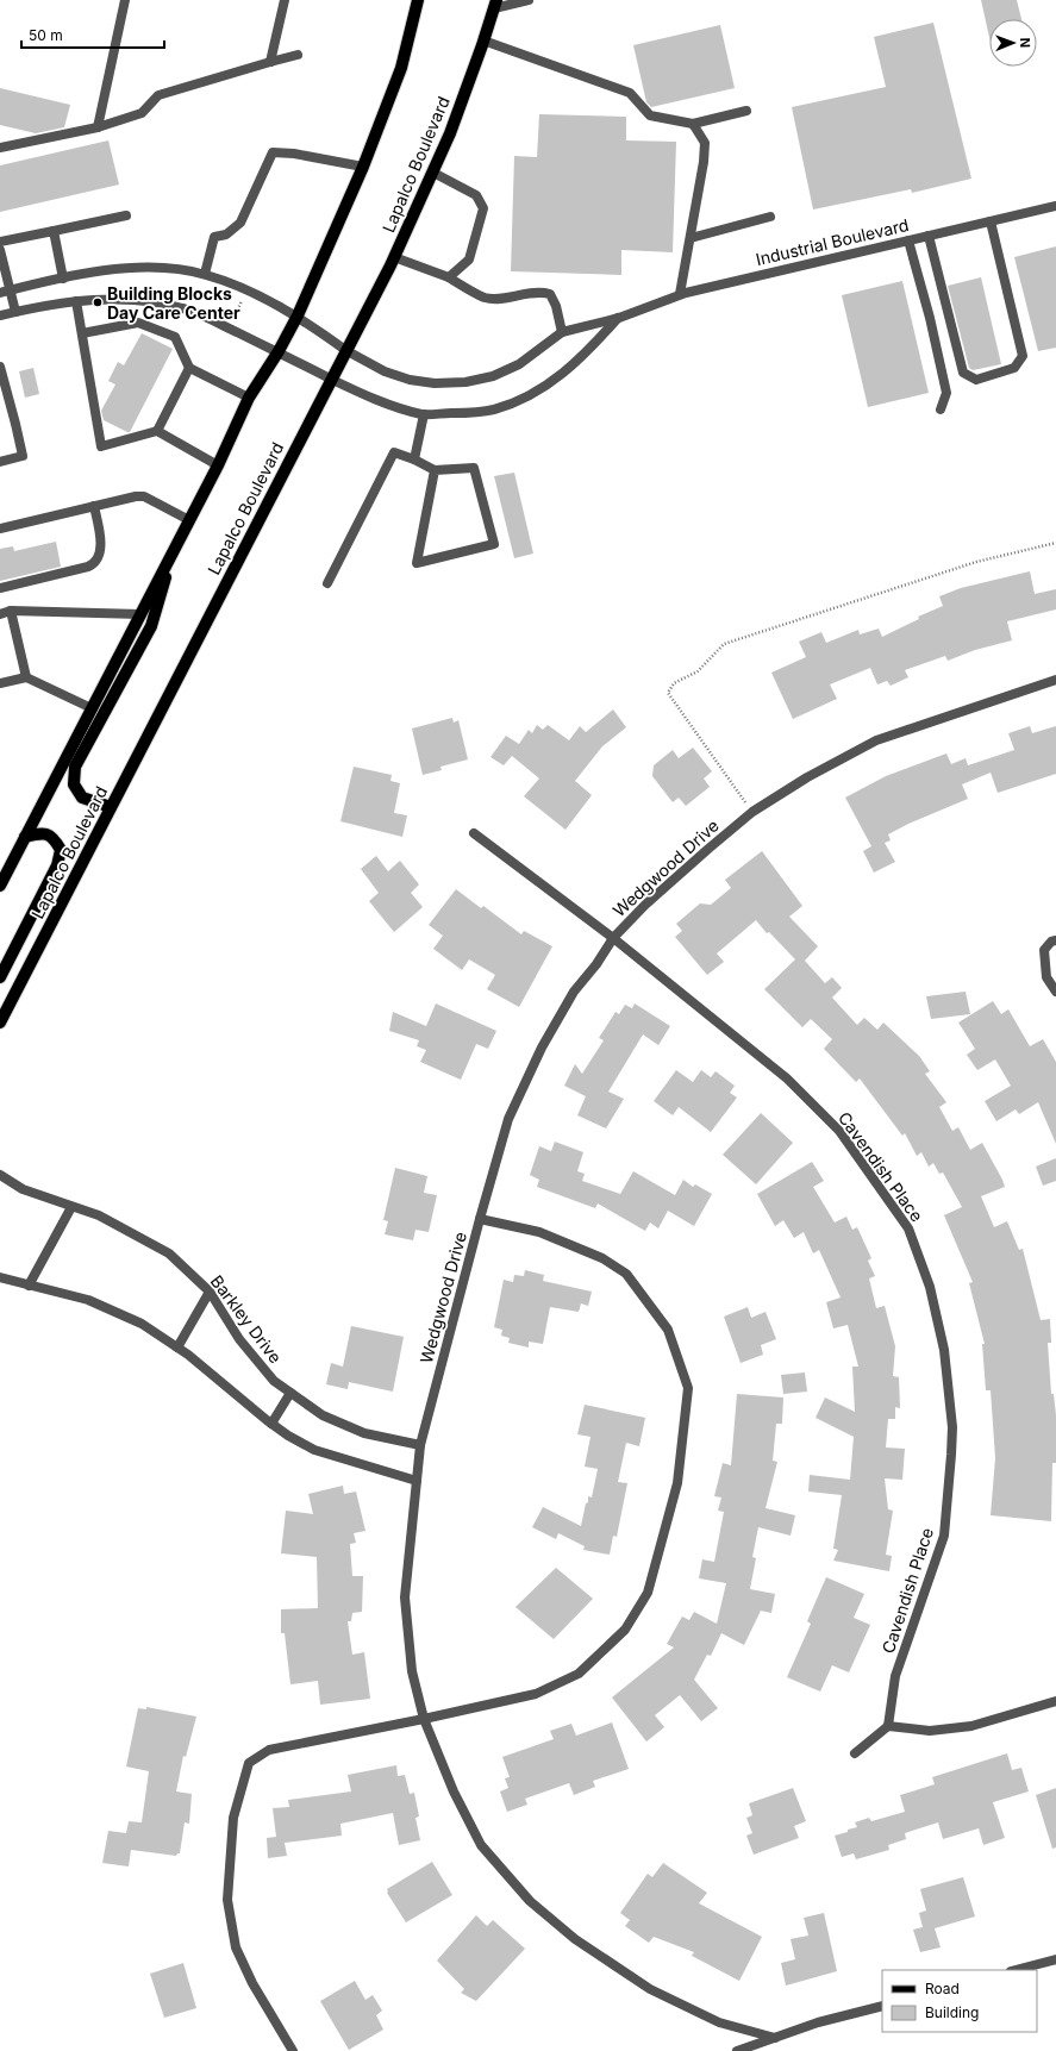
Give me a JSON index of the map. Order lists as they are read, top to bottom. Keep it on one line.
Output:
{"streets":{"main road":["Lapalco Boulevard"],"street":["Industrial Boulevard","Wedgwood Drive","Cavendish Place","Barkley Drive"]},"crossings":[["Lapalco Boulevard","Industrial Boulevard"],["Wedgwood Drive","Cavendish Place"],["Wedgwood Drive","Barkley Drive"]],"places":["Building Blocks Day Care Center"],"legend":["Road","Building"],"scale_bar":"50 m","north":"right"}
